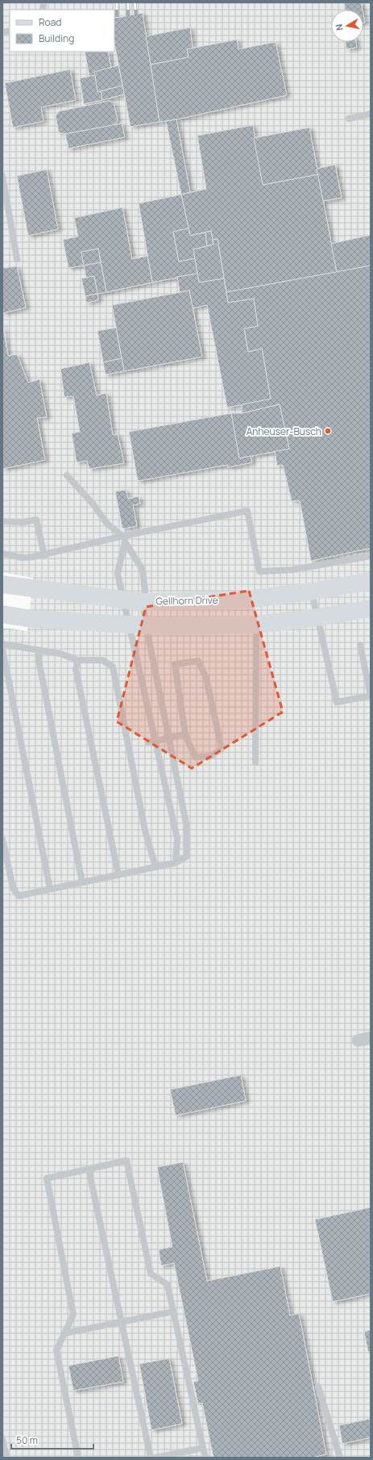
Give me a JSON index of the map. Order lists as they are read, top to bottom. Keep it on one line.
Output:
{"streets":{"main road":["Gellhorn Drive"]},"places":["Anheuser-Busch"],"legend":["Road","Building"],"scale_bar":"50 m","north":"left"}
